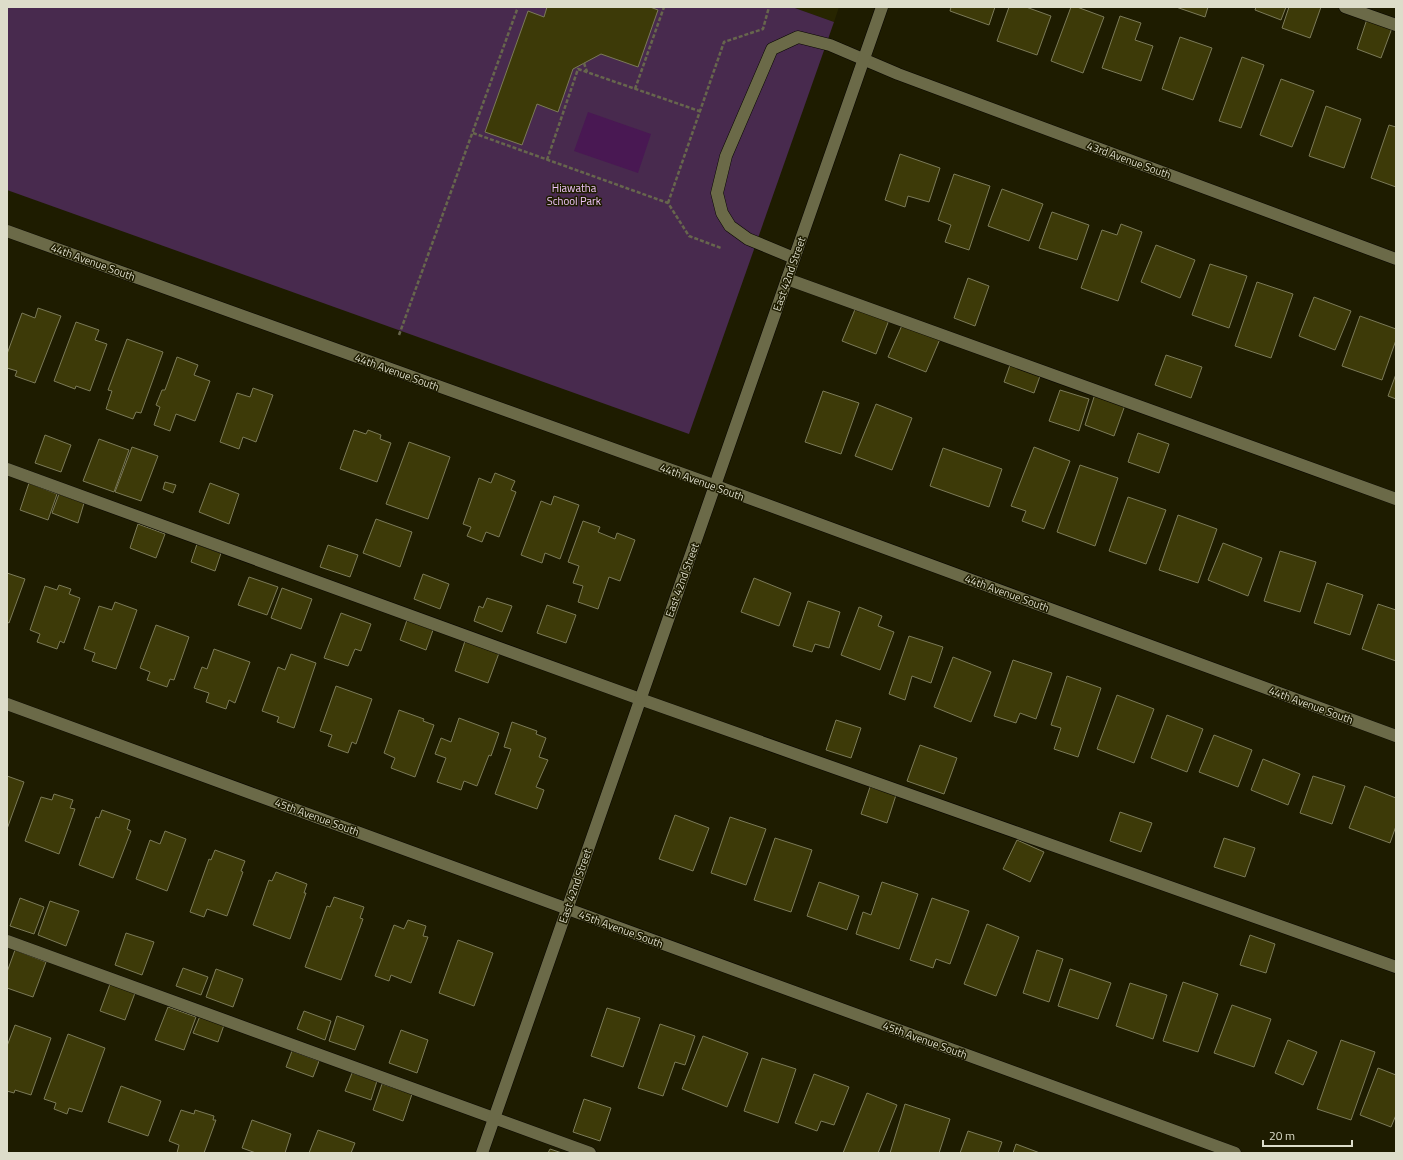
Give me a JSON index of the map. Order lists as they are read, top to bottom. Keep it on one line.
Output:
{"streets":{"street":["43rd Avenue South","44th Avenue South","East 42nd Street","45th Avenue South"]},"crossings":[["43rd Avenue South","East 42nd Street"],["44th Avenue South","East 42nd Street"],["East 42nd Street","45th Avenue South"]],"parks":["Hiawatha School Park"],"scale_bar":"20 m"}
